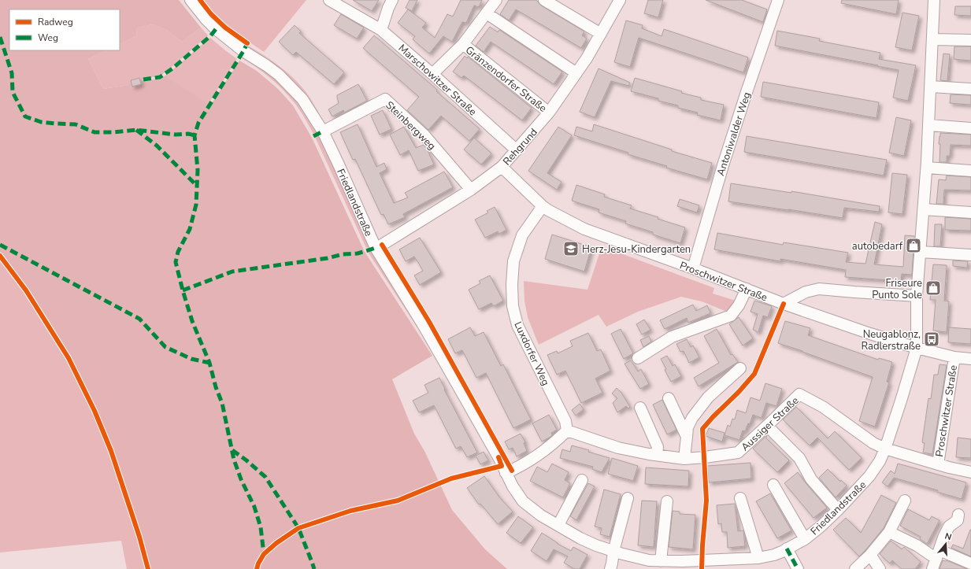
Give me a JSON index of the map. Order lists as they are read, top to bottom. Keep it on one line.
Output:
{"streets":{"street":["Gränzendorfer Straße","Marschowitzer Straße","Steinbergweg","Antoniwalder Weg","Rehgrund","Friedlandstraße","Proschwitzer Straße","Luxdorfer Weg","Aussiger Straße"]},"crossings":[["Gränzendorfer Straße","Marschowitzer Straße"],["Gränzendorfer Straße","Rehgrund"],["Marschowitzer Straße","Rehgrund"],["Steinbergweg","Rehgrund"],["Steinbergweg","Friedlandstraße"],["Antoniwalder Weg","Proschwitzer Straße"],["Rehgrund","Friedlandstraße"],["Rehgrund","Proschwitzer Straße"],["Friedlandstraße","Proschwitzer Straße"],["Friedlandstraße","Aussiger Straße"],["Proschwitzer Straße","Luxdorfer Weg"],["Luxdorfer Weg","Aussiger Straße"]],"places":{"shop":["autobedarf","Friseure Punto Sole"],"school or university":["Herz-Jesu-Kindergarten"],"bus stop":["Neugablonz, Radlerstraße"]},"legend":["Radweg","Weg"],"north":"top"}
